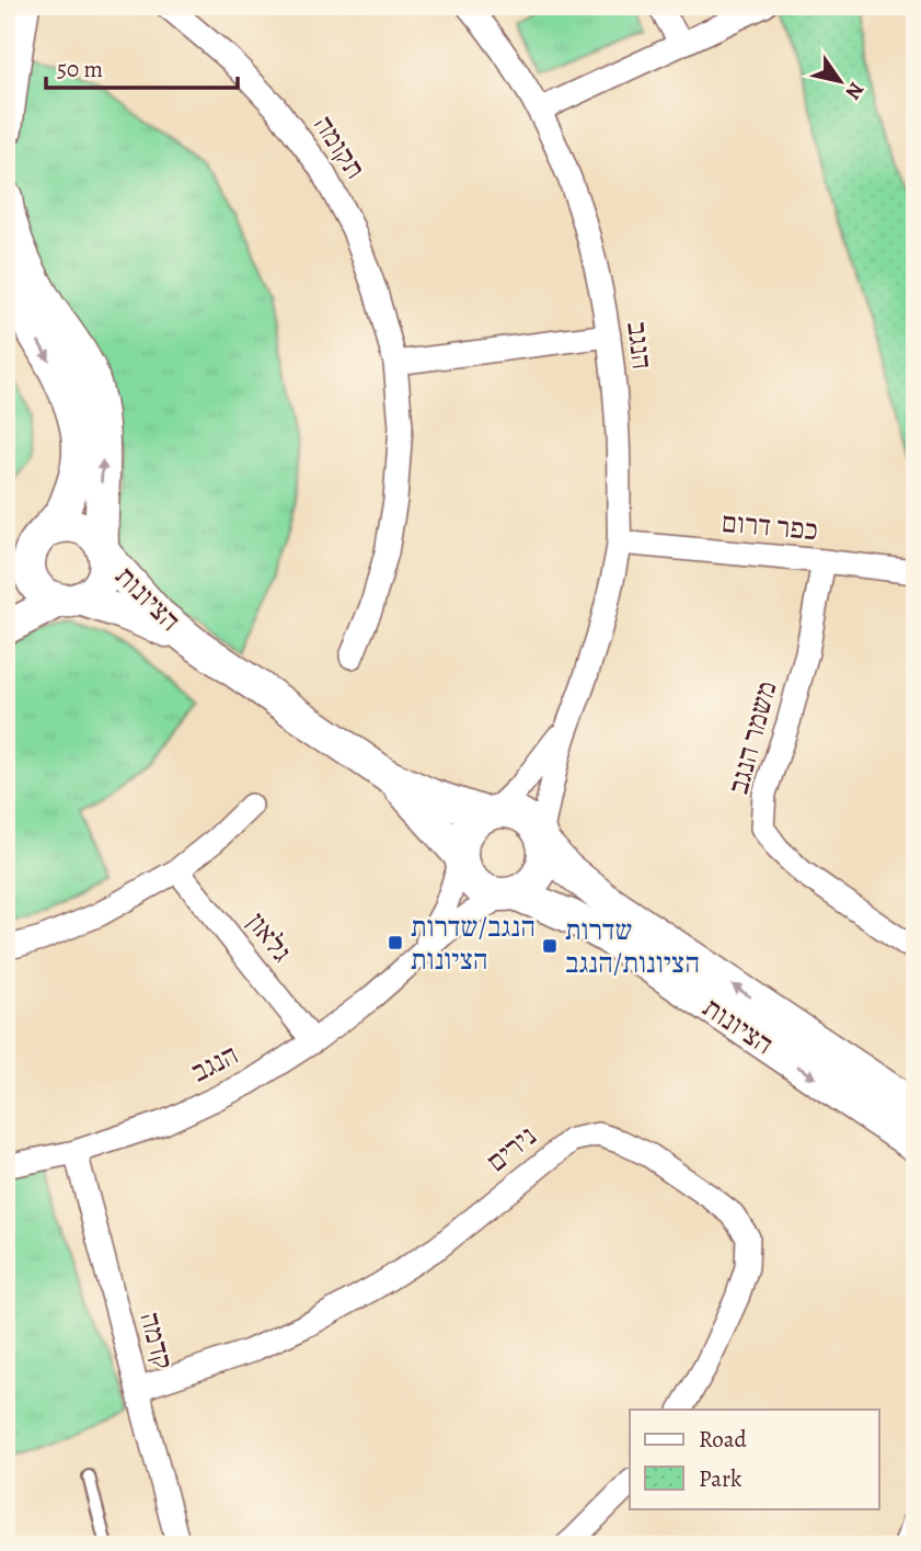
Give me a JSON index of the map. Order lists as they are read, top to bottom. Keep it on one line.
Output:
{"streets":{"street":["תקומה","הנגב","כפר דרום","הציונות","משמר הנגב","גלאון","נירים","קדמה"]},"crossings":[["הנגב","כפר דרום"],["הנגב","הציונות"],["הנגב","גלאון"],["הנגב","קדמה"],["כפר דרום","משמר הנגב"],["נירים","קדמה"]],"places":{"transit":["הנגב/שדרות הציונות","שדרות הציונות/הנגב"]},"legend":["Road","Park"],"scale_bar":"50 m","north":"bottom right"}
